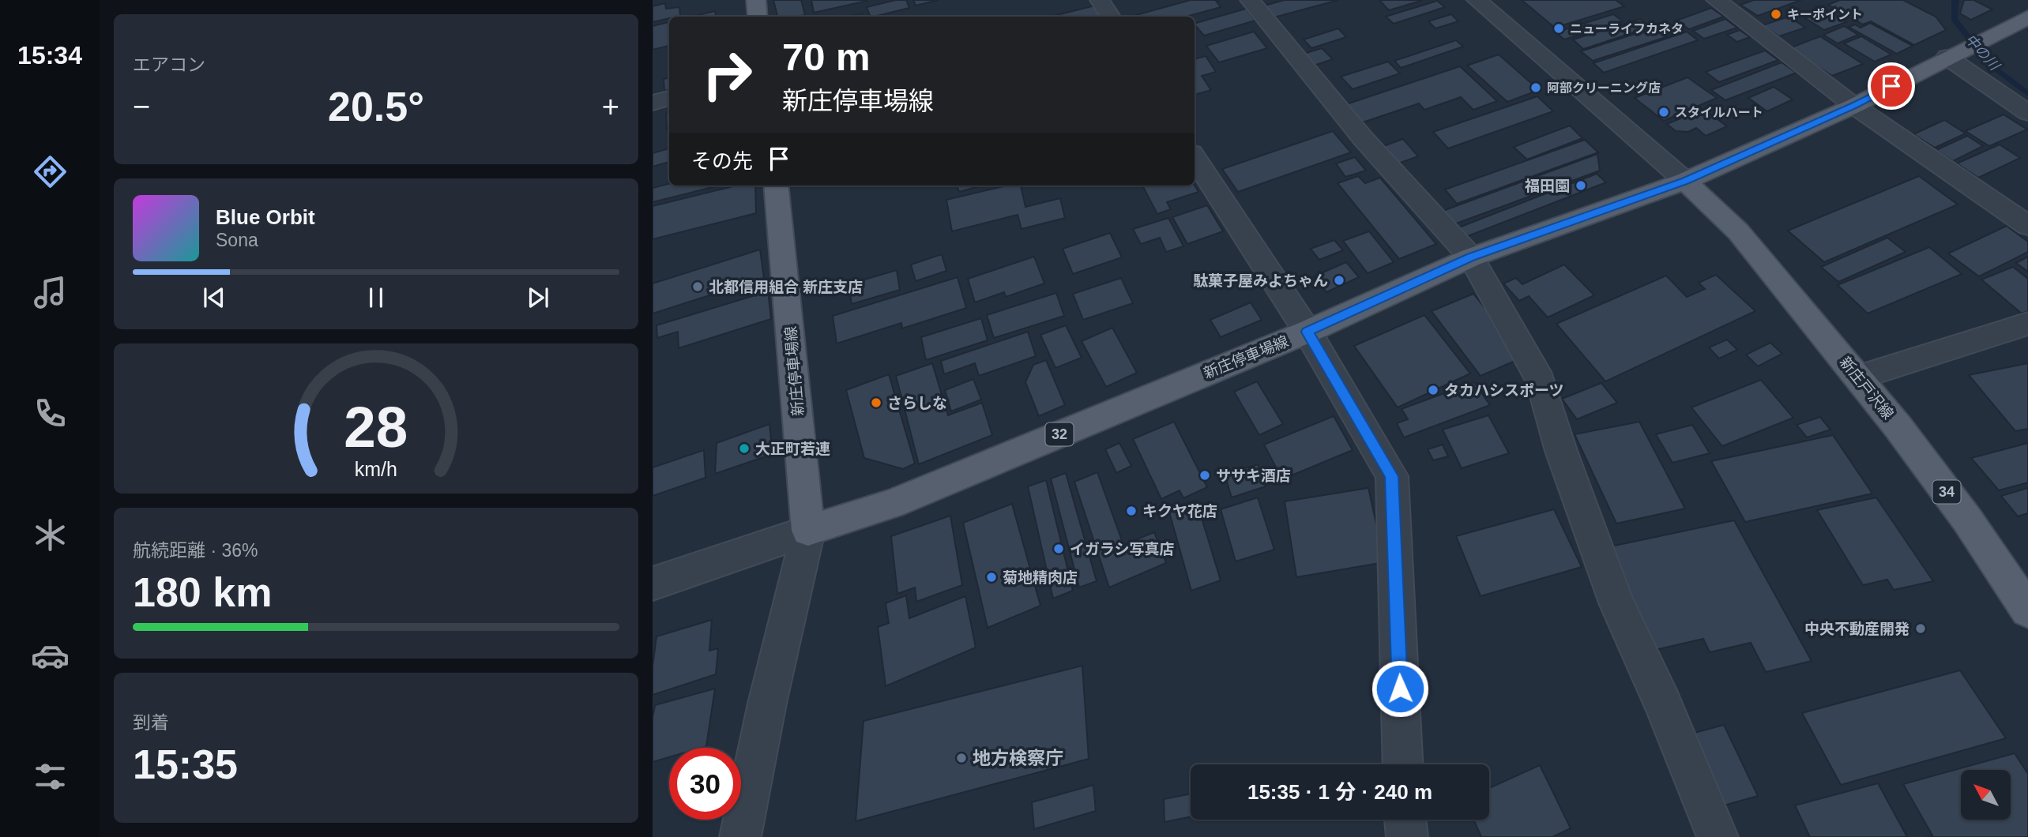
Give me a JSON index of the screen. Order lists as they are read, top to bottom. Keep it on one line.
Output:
{"streets":{"main road":["新庄停車場線","新庄戸沢線","32","34"]},"crossings":[["新庄停車場線","新庄戸沢線"]],"water":["中の川"],"places":["キーポイント","ニューライフカネタ","阿部クリーニング店","スタイルハート","福田園","駄菓子屋みよちゃん","北都信用組合 新庄支店","タカハシスポーツ","さらしな","大正町若連","ササキ酒店","キクヤ花店","イガラシ写真店","菊地精肉店","中央不動産開発","地方検察庁"],"north":"top left","page":{"tabs":"15:34","tile":["エアコン",["航続距離 · 36%","180 km"],["到着","15:35"]],"turn":["70 m","新庄停車場線"],"heat":["−","20.5°","+"],"then":"その先","song":["Blue Orbit","Sona"],"limit":"30","trip":"15:35 · 1 分 · 240 m","gauge":["28","km/h"]}}
